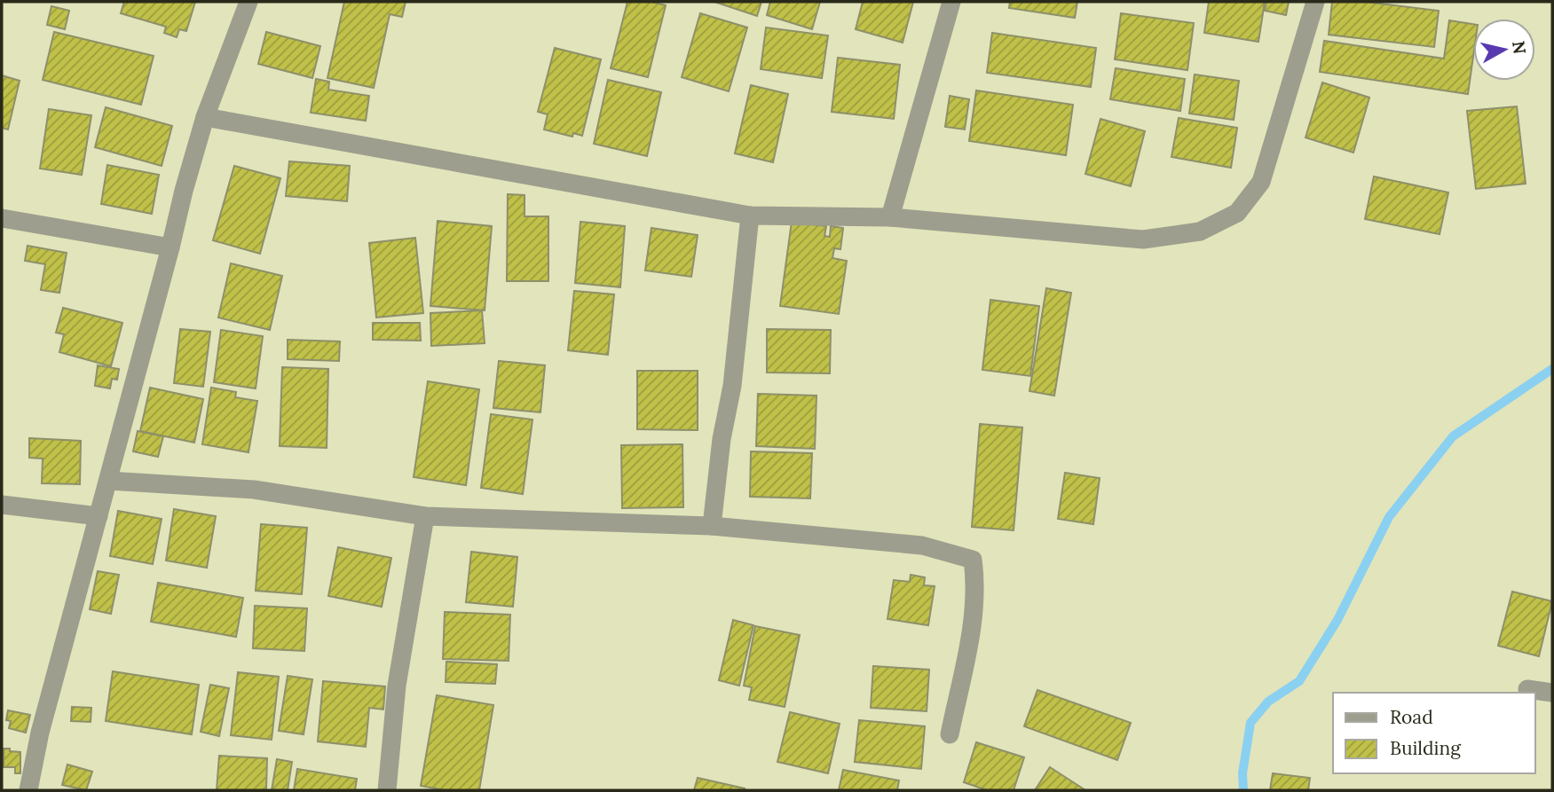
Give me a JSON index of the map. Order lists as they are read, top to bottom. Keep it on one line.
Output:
{"legend":["Road","Building"],"north":"right"}
